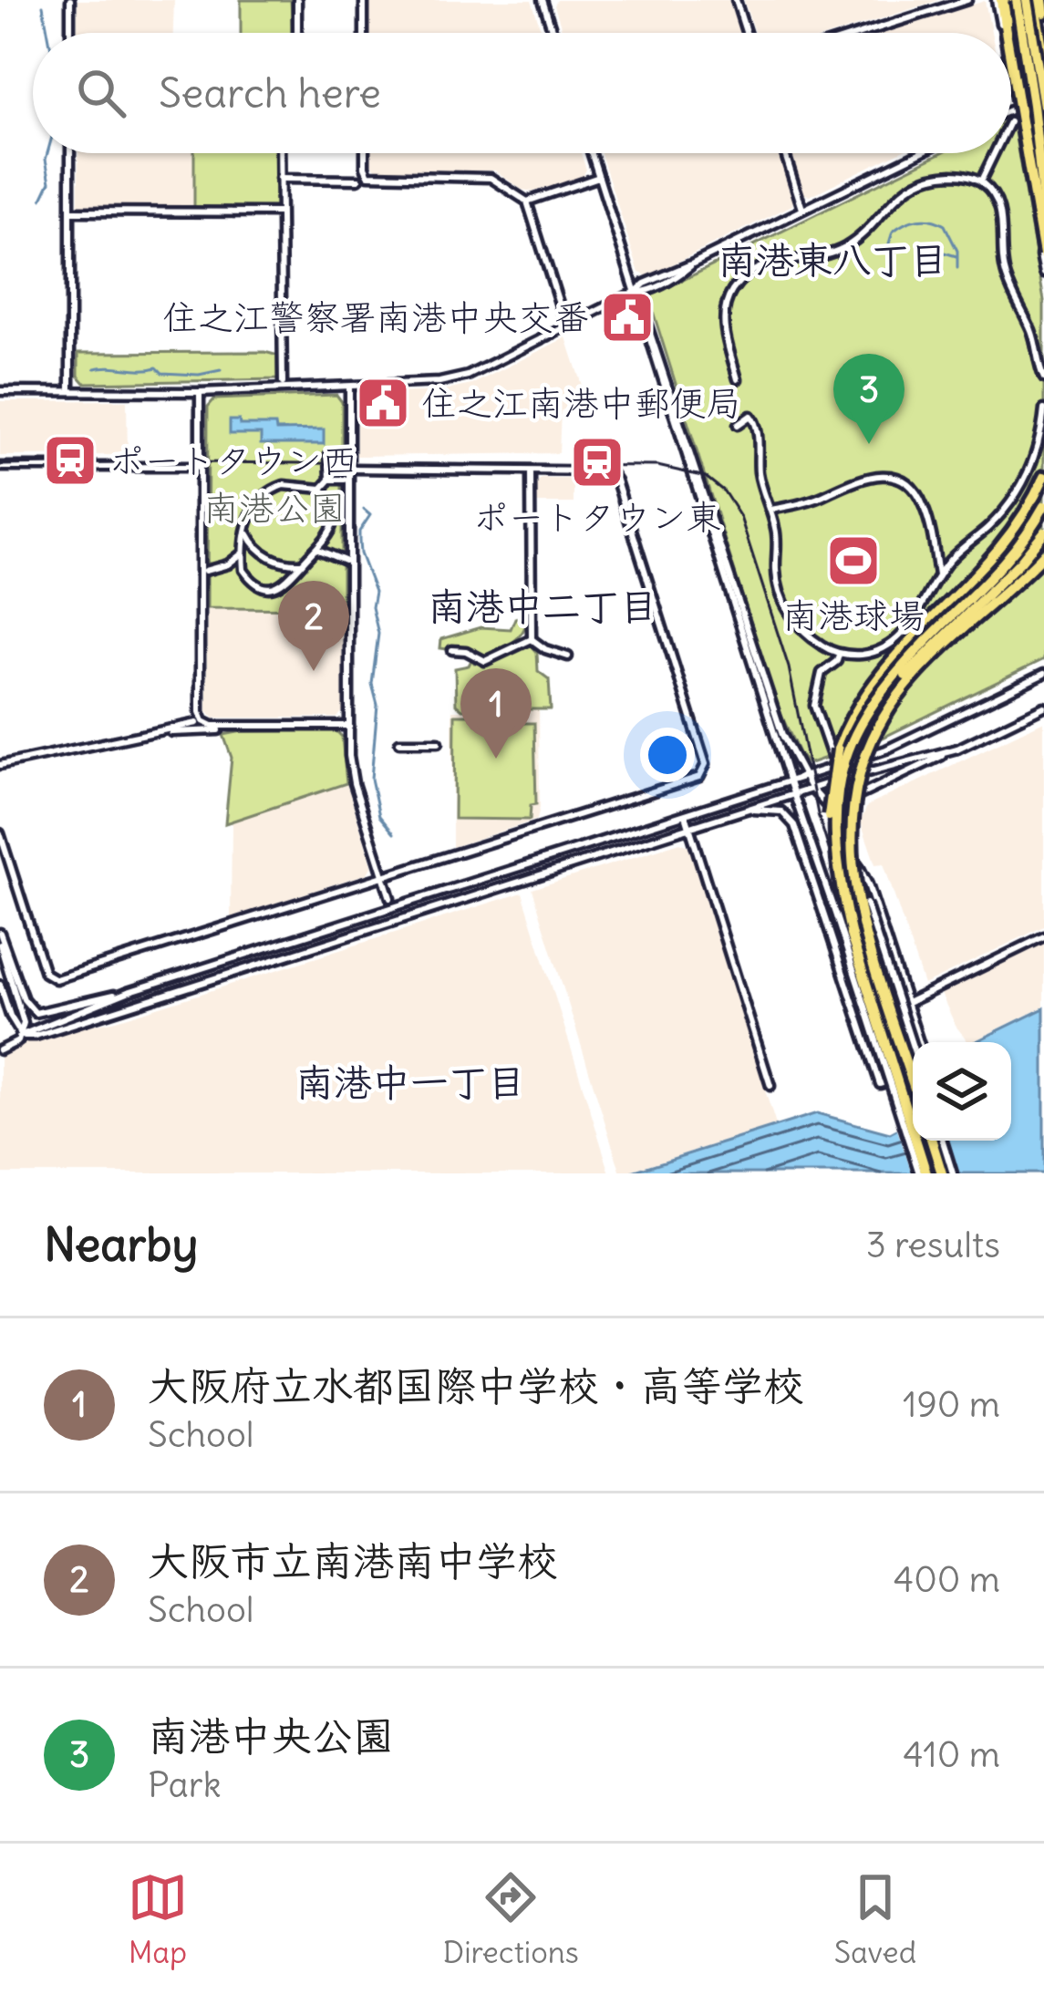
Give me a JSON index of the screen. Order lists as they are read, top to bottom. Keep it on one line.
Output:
{"districts":["南港東八丁目","南港中二丁目","南港中一丁目"],"parks":["南港公園"],"places":{"public building":["住之江警察署南港中央交番","住之江南港中郵便局"],"station":["ポートタウン西","ポートタウン東"],"sports":["南港球場"]},"page":{"search":"Search here","pins":["3","2","1"],"heading":["Nearby","3 results"],"list":[{"mark":"1","name":"大阪府立水都国際中学校・高等学校","note":"School","value":"190 m"},{"mark":"2","name":"大阪市立南港南中学校","note":"School","value":"400 m"},{"mark":"3","name":"南港中央公園","note":"Park","value":"410 m"}],"nav":["Map","Directions","Saved"]}}
